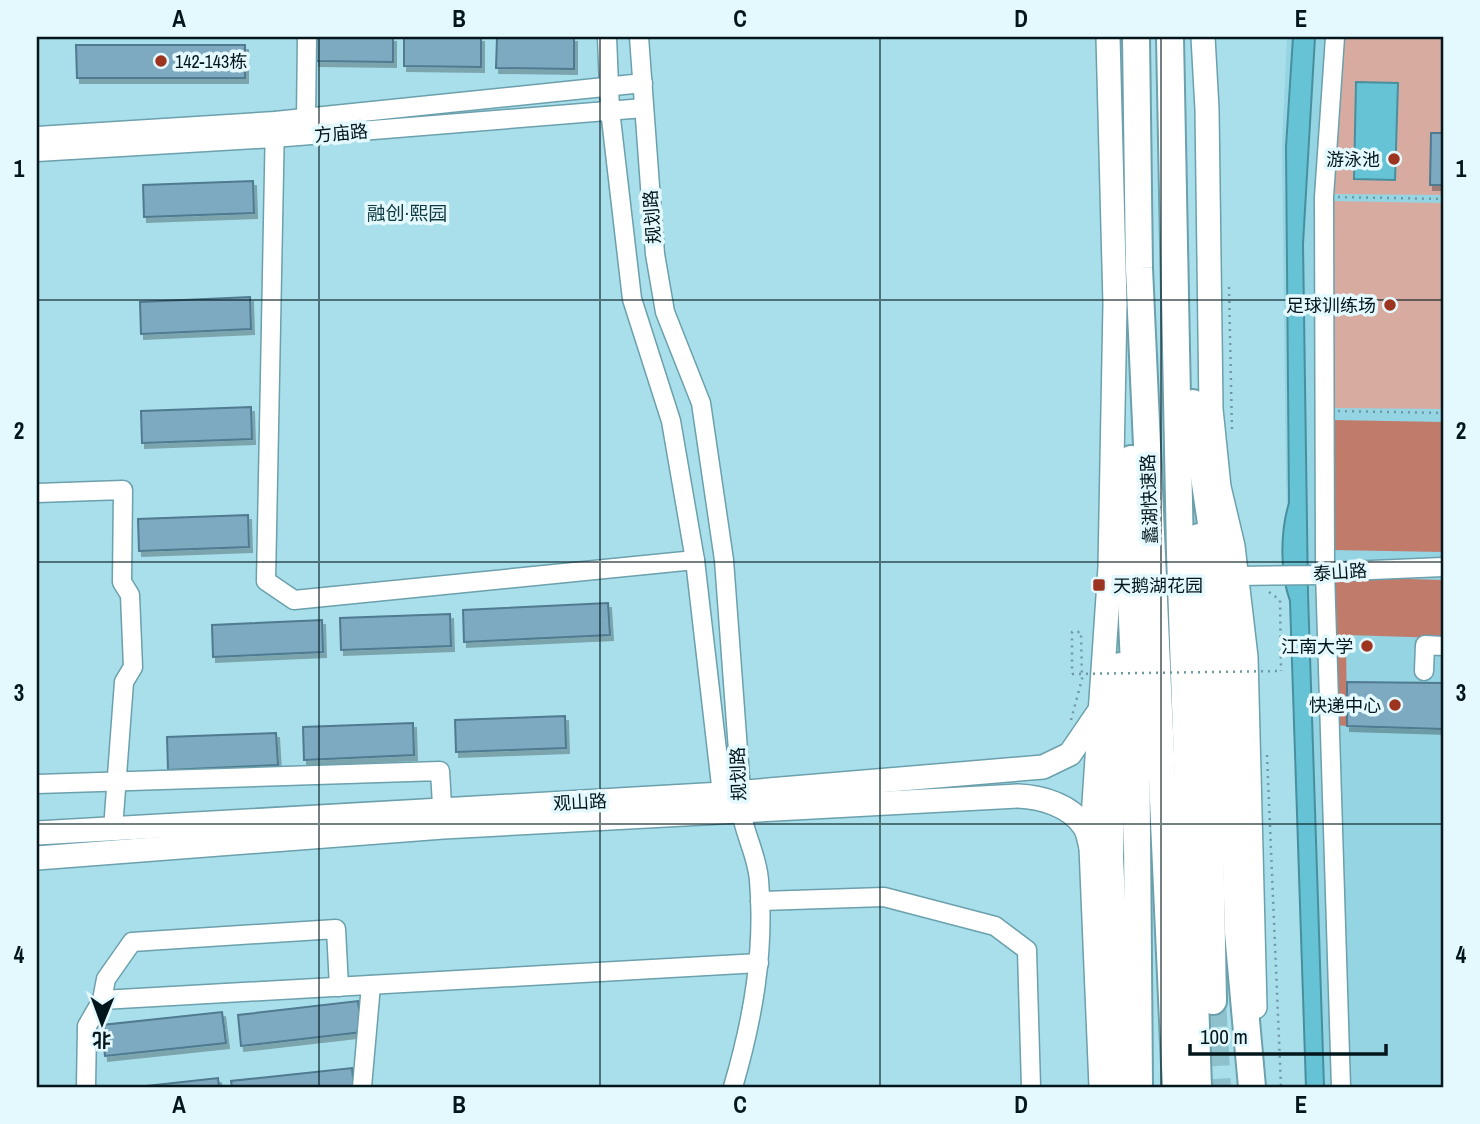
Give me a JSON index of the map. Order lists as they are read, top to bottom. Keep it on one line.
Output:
{"streets":{"highway":["蠡湖快速路"],"main road":["观山路"],"street":["方庙路","规划路","泰山路"]},"crossings":[["方庙路","规划路"],["规划路","观山路"]],"districts":["融创·熙园"],"places":{"other":["142-143栋","游泳池","足球训练场","江南大学","快递中心"],"transit":["天鹅湖花园"]},"scale_bar":"100 m","north":"bottom","grid":{"columns":["A","B","C","D","E"],"rows":["1","2","3","4"]}}
